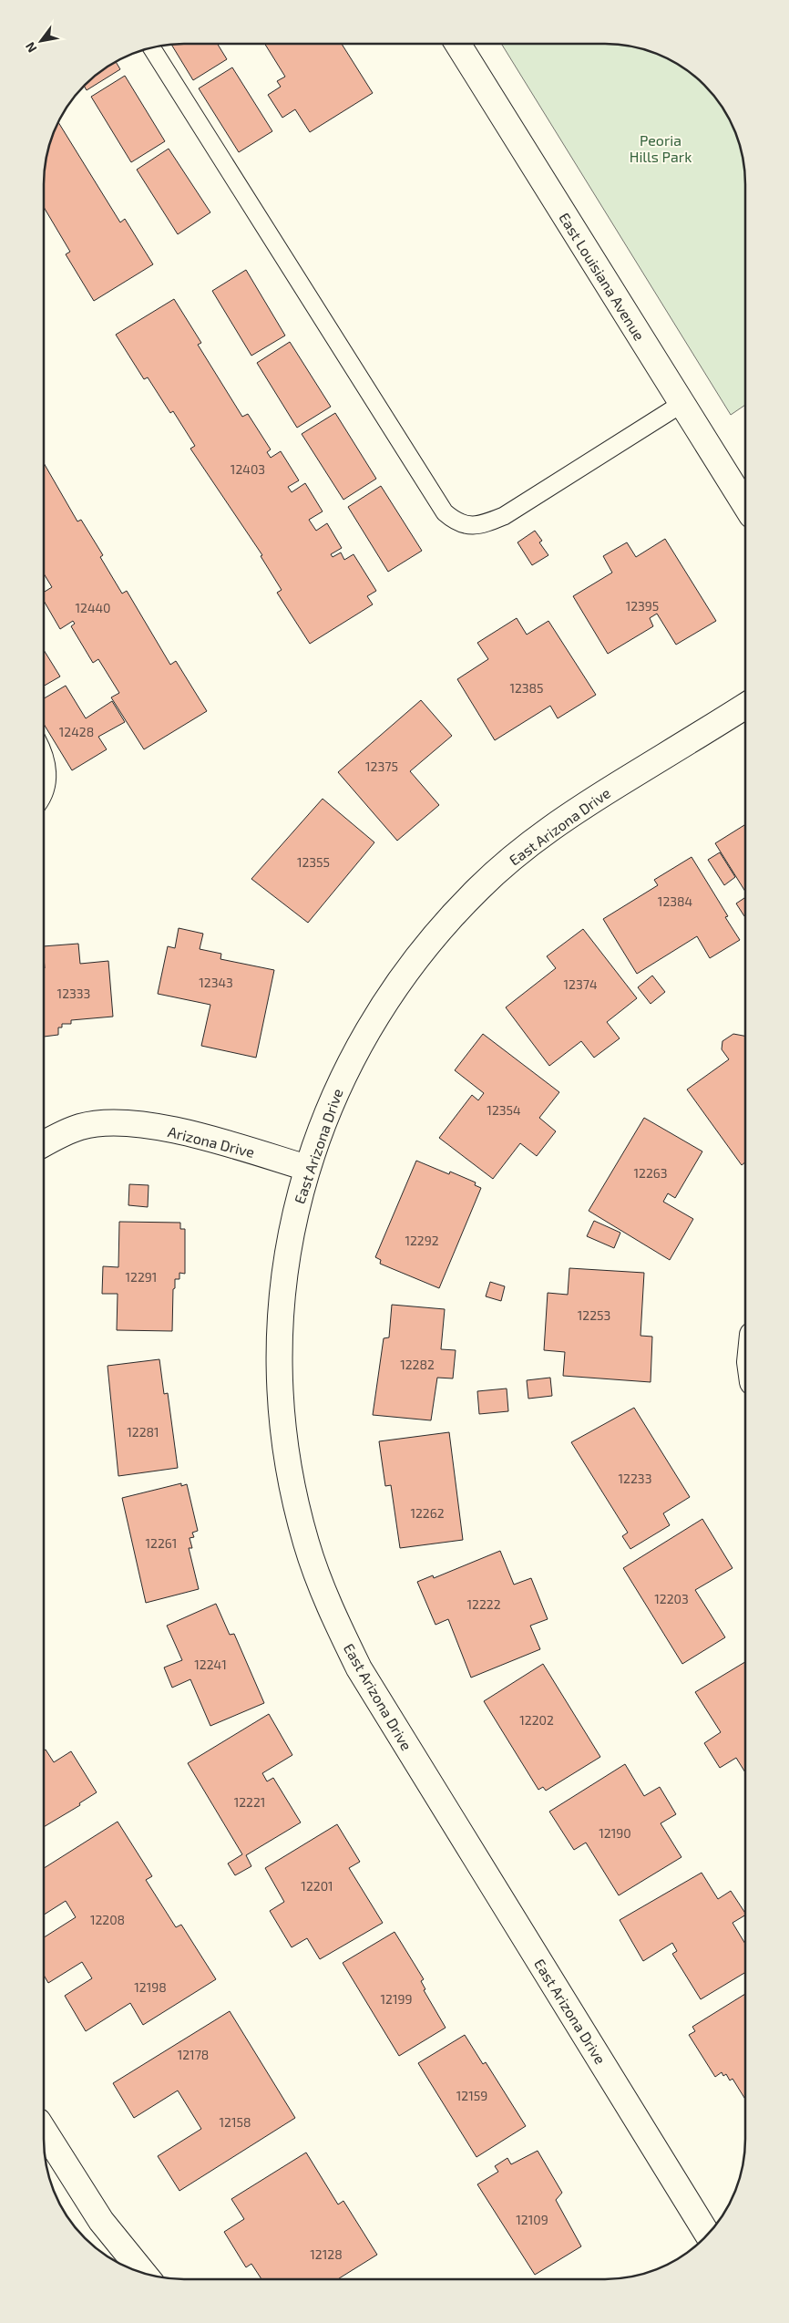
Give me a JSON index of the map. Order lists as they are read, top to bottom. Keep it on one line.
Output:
{"streets":{"street":["East Louisiana Avenue","East Arizona Drive","Arizona Drive"]},"crossings":[["East Arizona Drive","Arizona Drive"]],"parks":["Peoria Hills Park"],"house_numbers":["12403","12395","12440","12385","12428","12375","12355","12384","12343","12374","12333","12354","12263","12292","12291","12253","12282","12281","12233","12262","12261","12203","12222","12241","12202","12221","12190","12201","12208","12198","12199","12178","12159","12158","12109","12128"],"north":"bottom left"}
